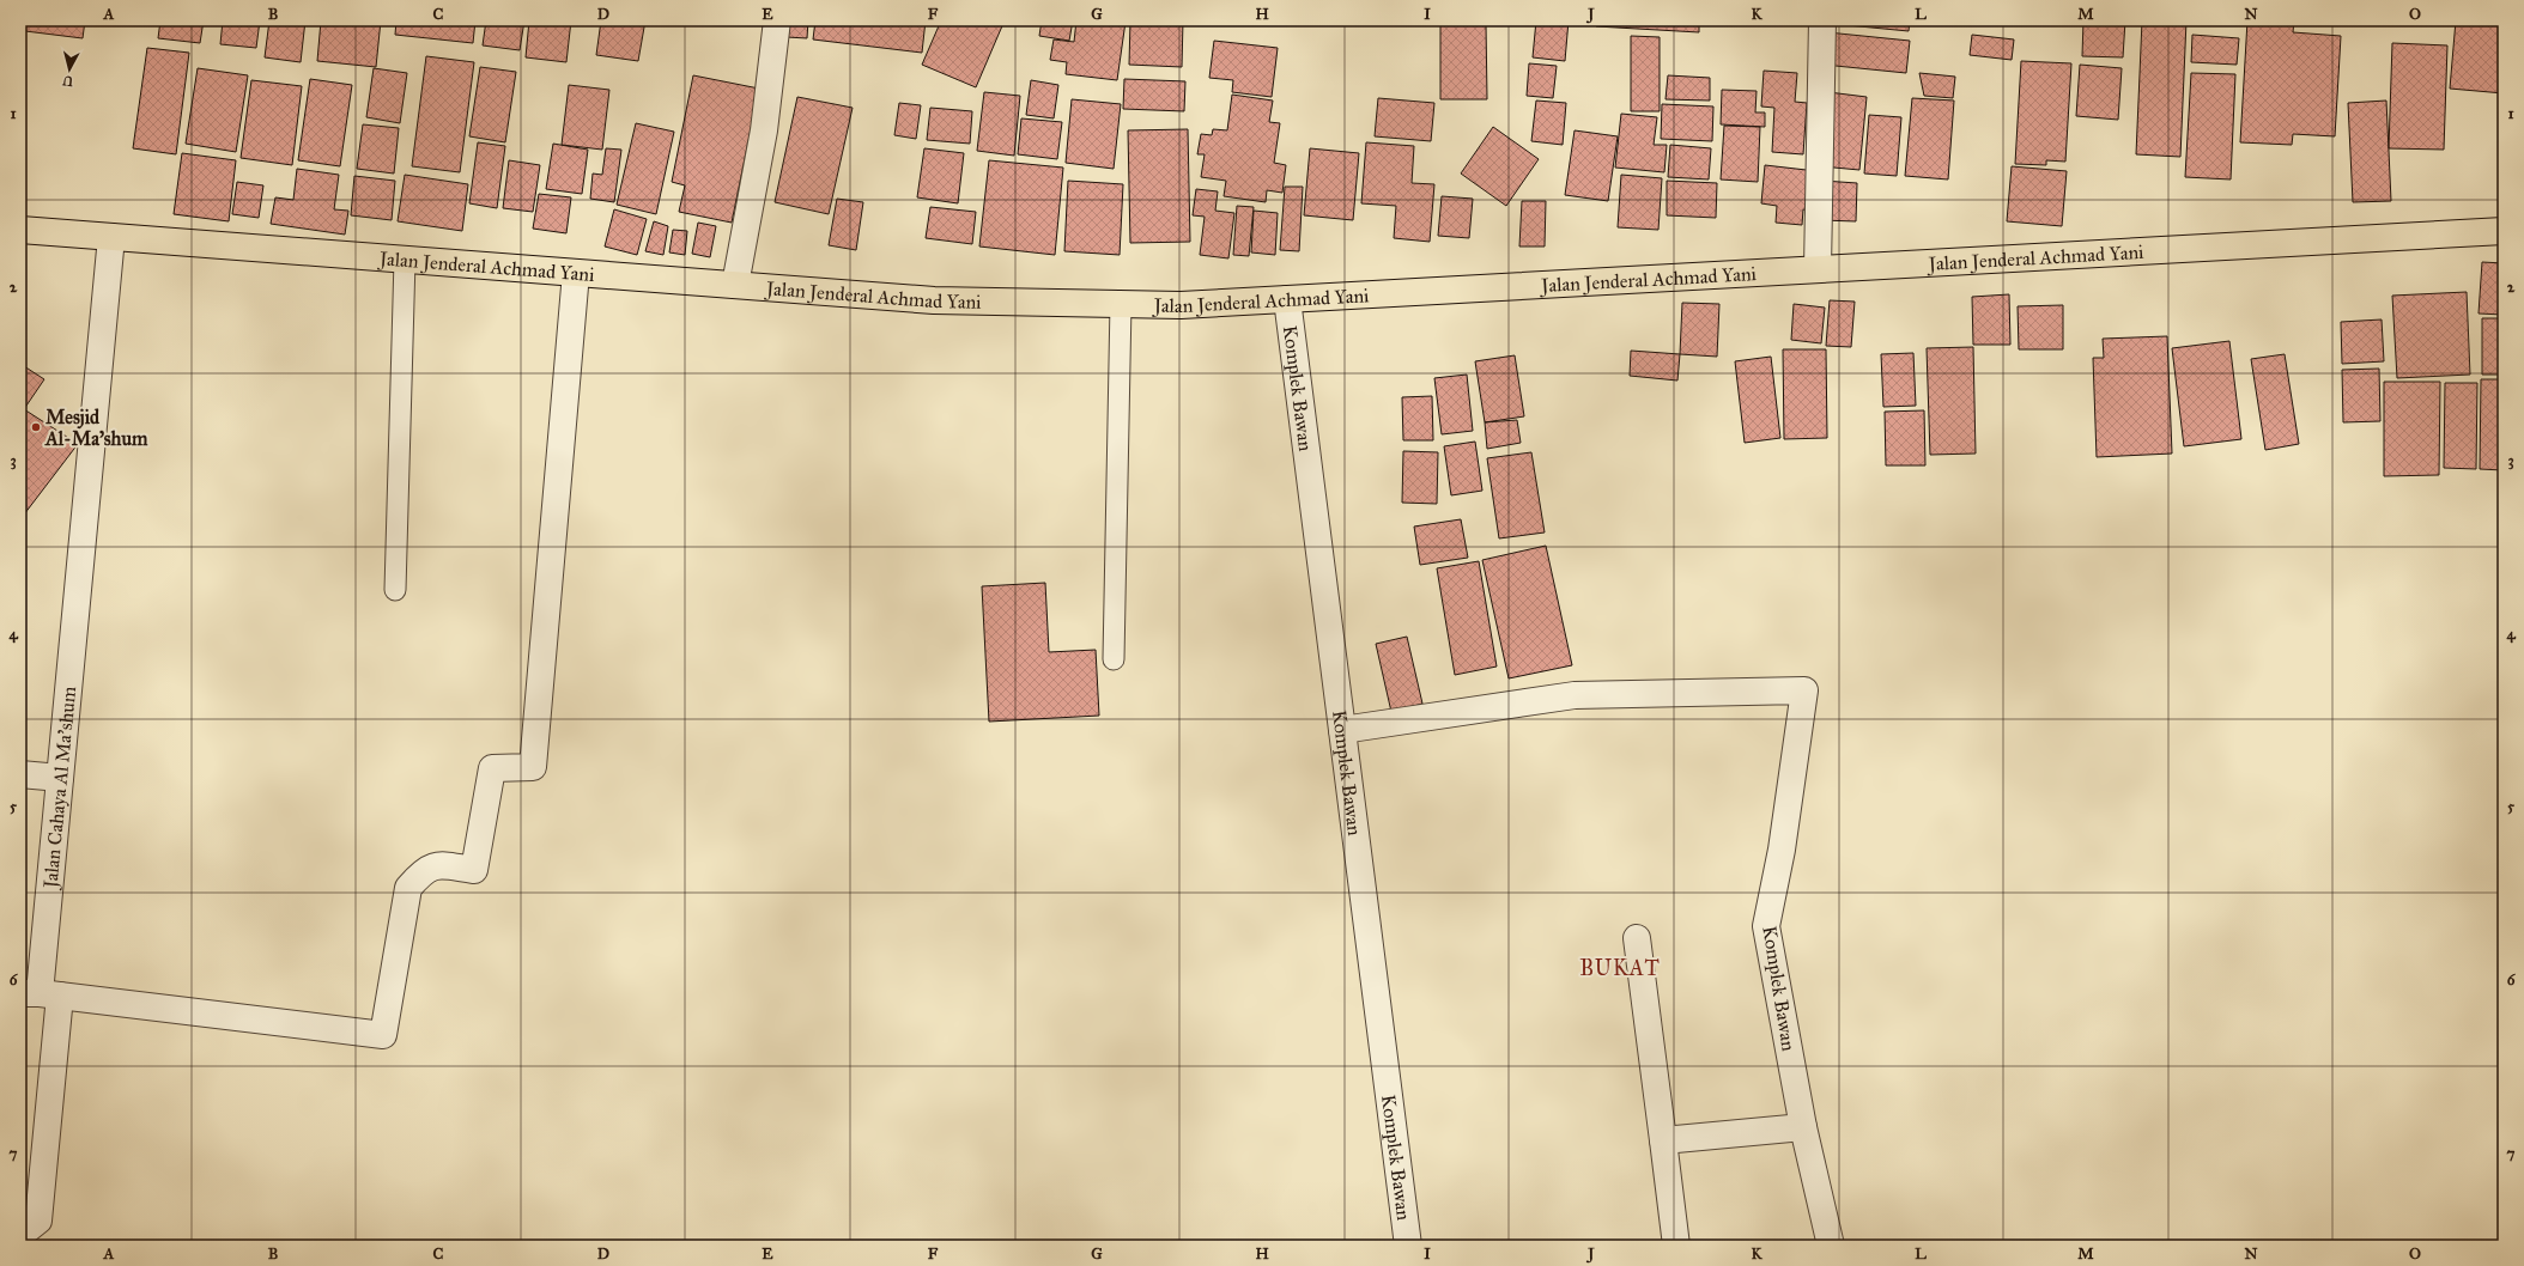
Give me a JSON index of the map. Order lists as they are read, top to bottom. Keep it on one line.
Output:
{"streets":{"main road":["Jalan Jenderal Achmad Yani"],"street":["Komplek Bawan","Jalan Cahaya Al Ma'shum"]},"crossings":[["Jalan Jenderal Achmad Yani","Komplek Bawan"],["Jalan Jenderal Achmad Yani","Jalan Cahaya Al Ma'shum"]],"districts":["BUKAT"],"places":["Mesjid Al-Ma'shum"],"north":"bottom","grid":{"columns":["A","B","C","D","E","F","G","H","I","J","K","L","M","N","O"],"rows":["1","2","3","4","5","6","7"]}}
